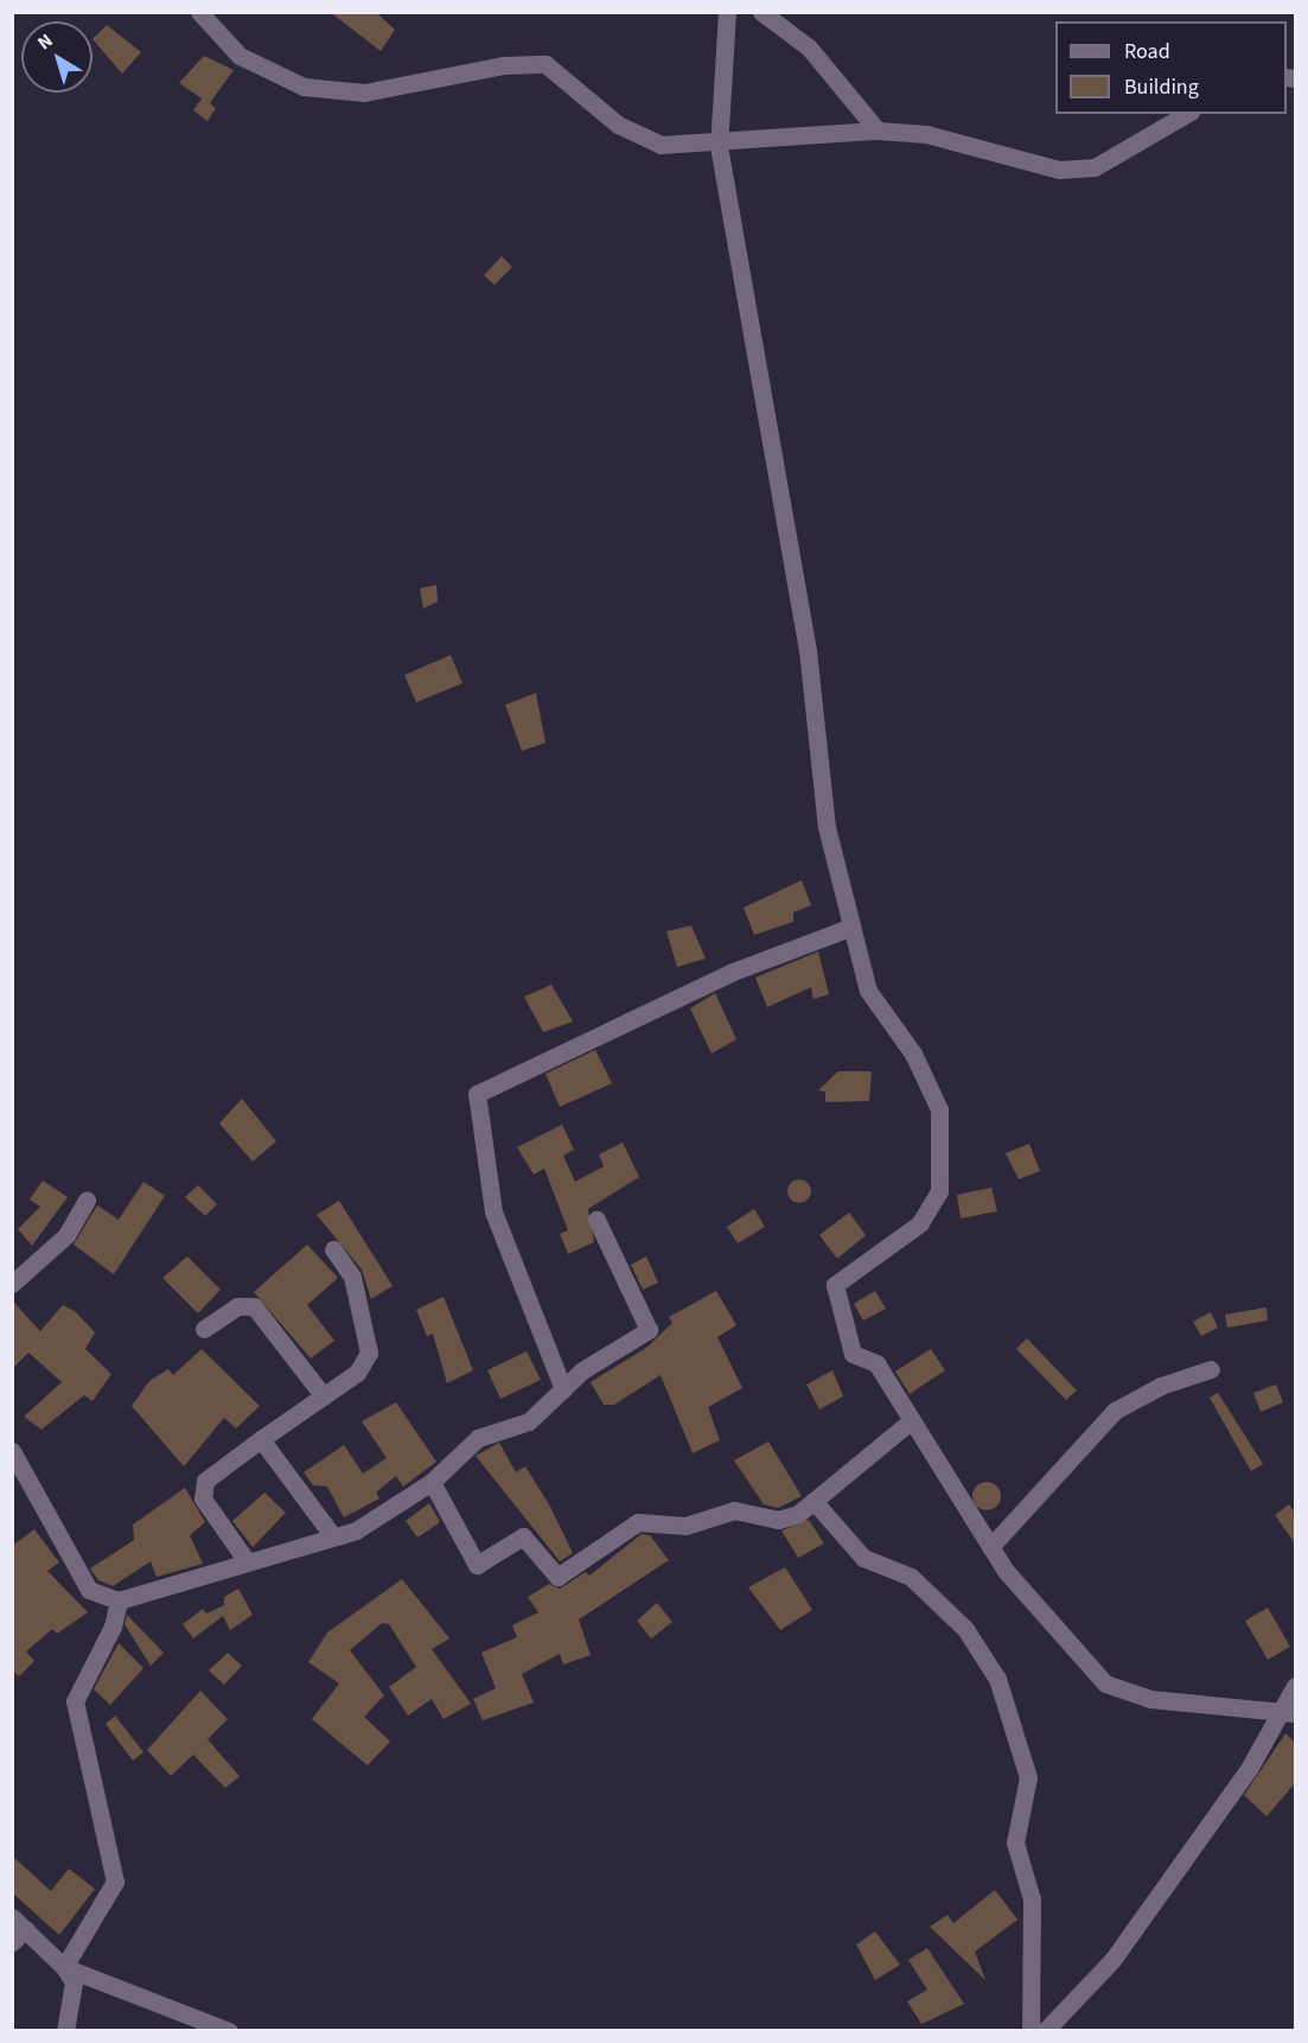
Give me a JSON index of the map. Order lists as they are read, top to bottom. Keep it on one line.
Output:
{"legend":["Road","Building"],"north":"top left"}
